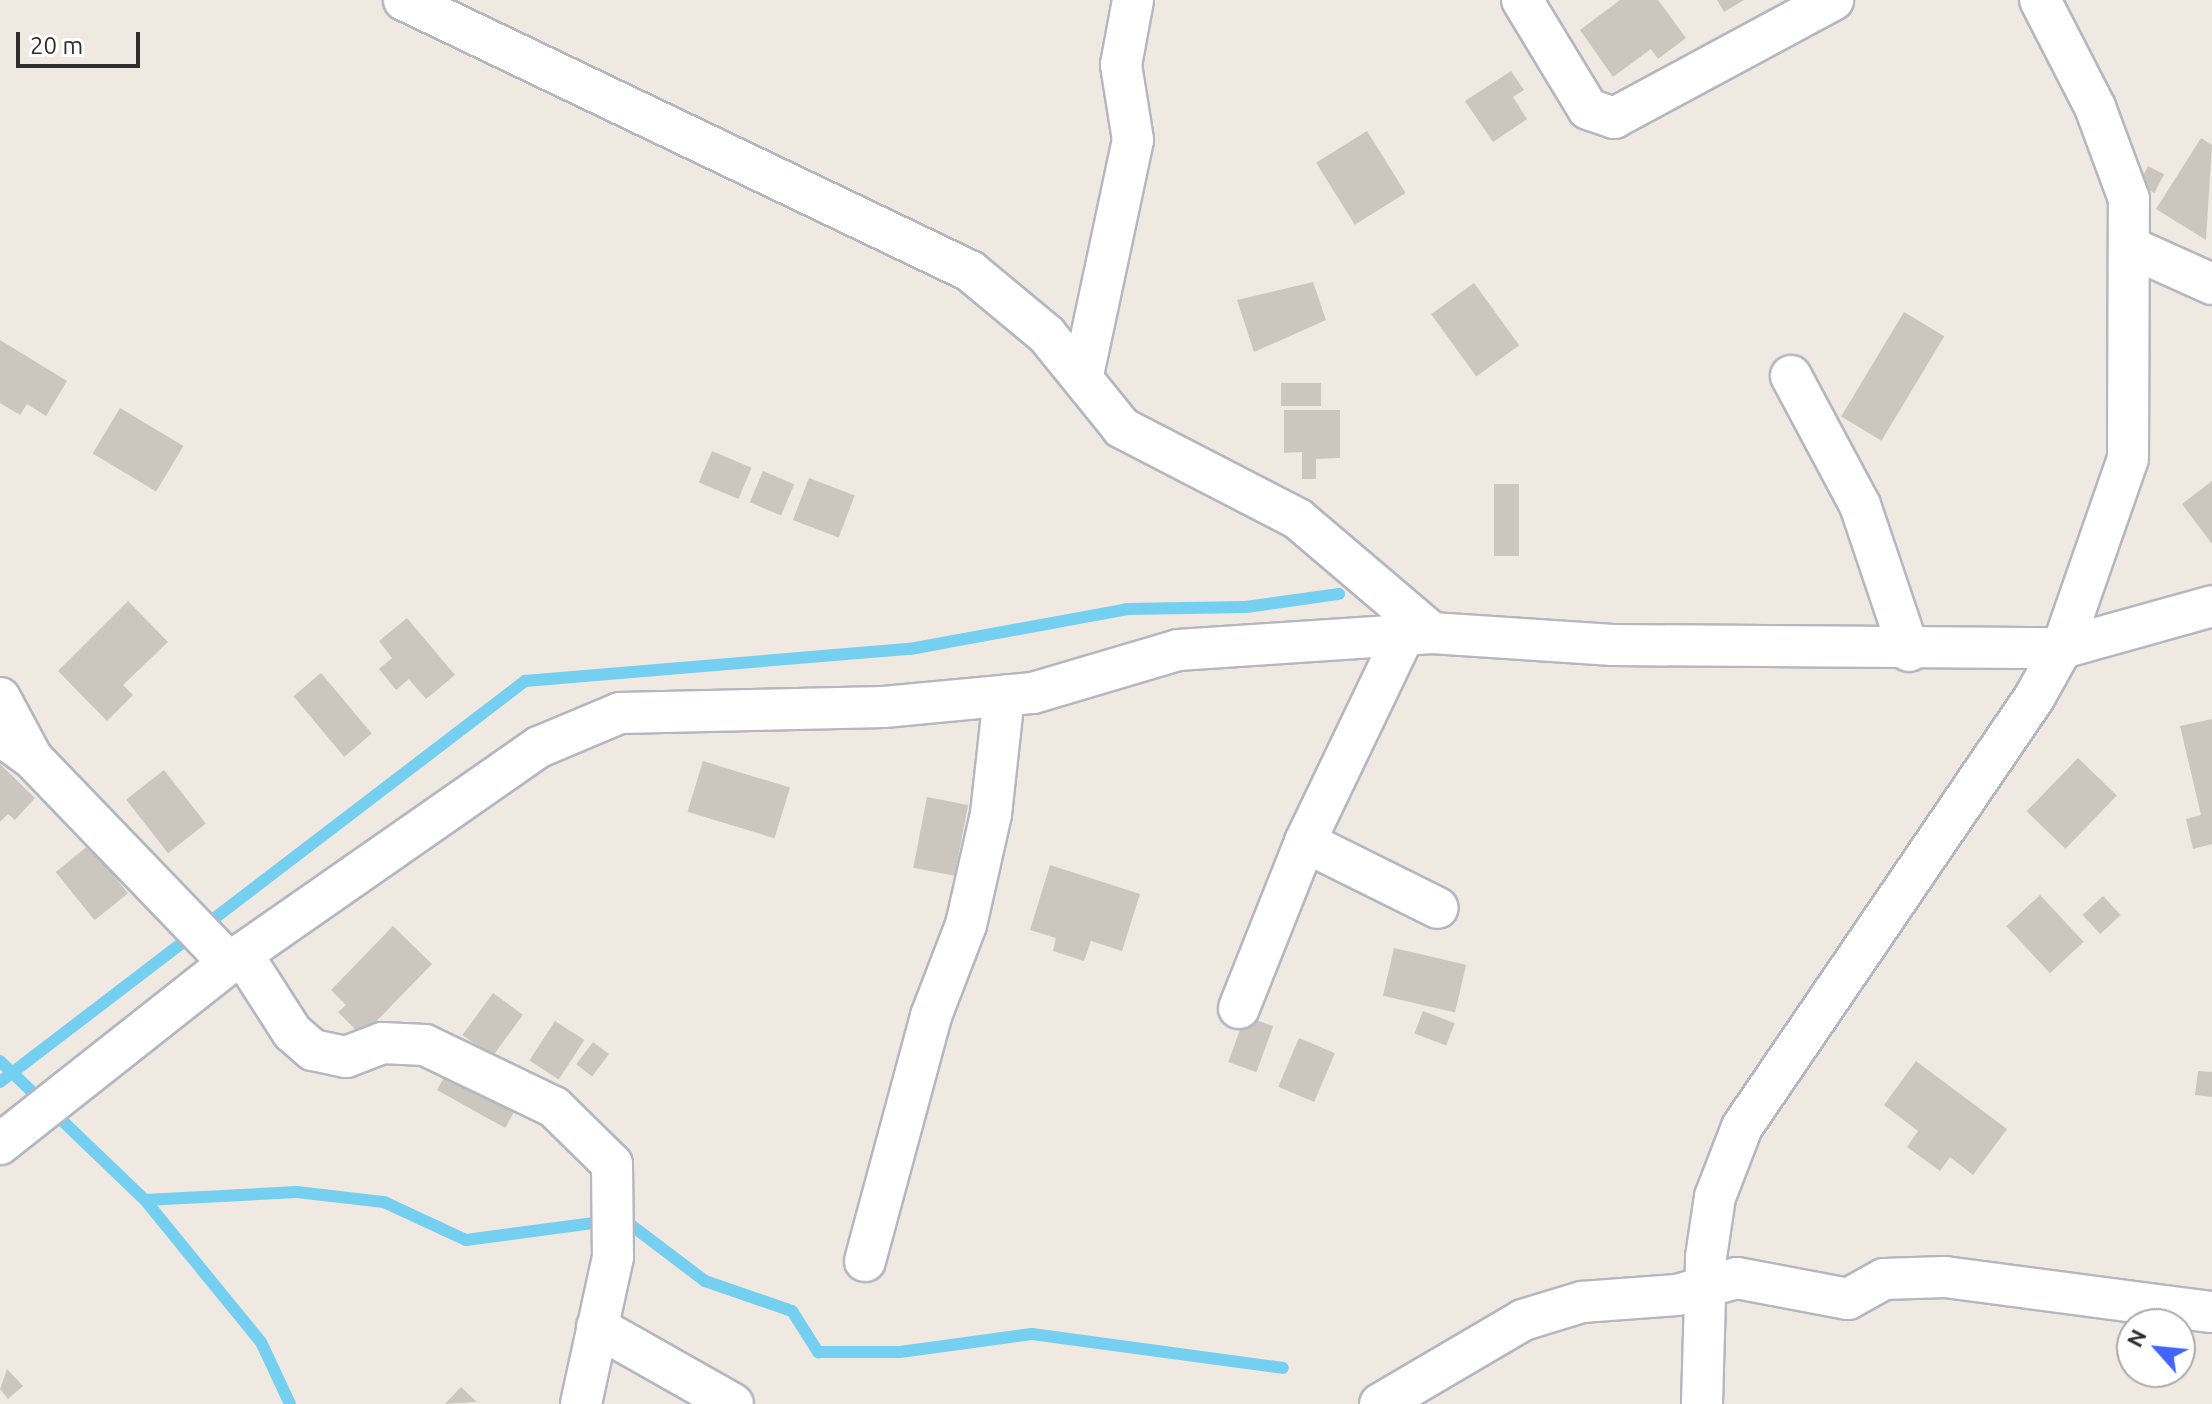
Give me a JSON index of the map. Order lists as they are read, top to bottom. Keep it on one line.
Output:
{"scale_bar":"20 m","north":"top left"}
